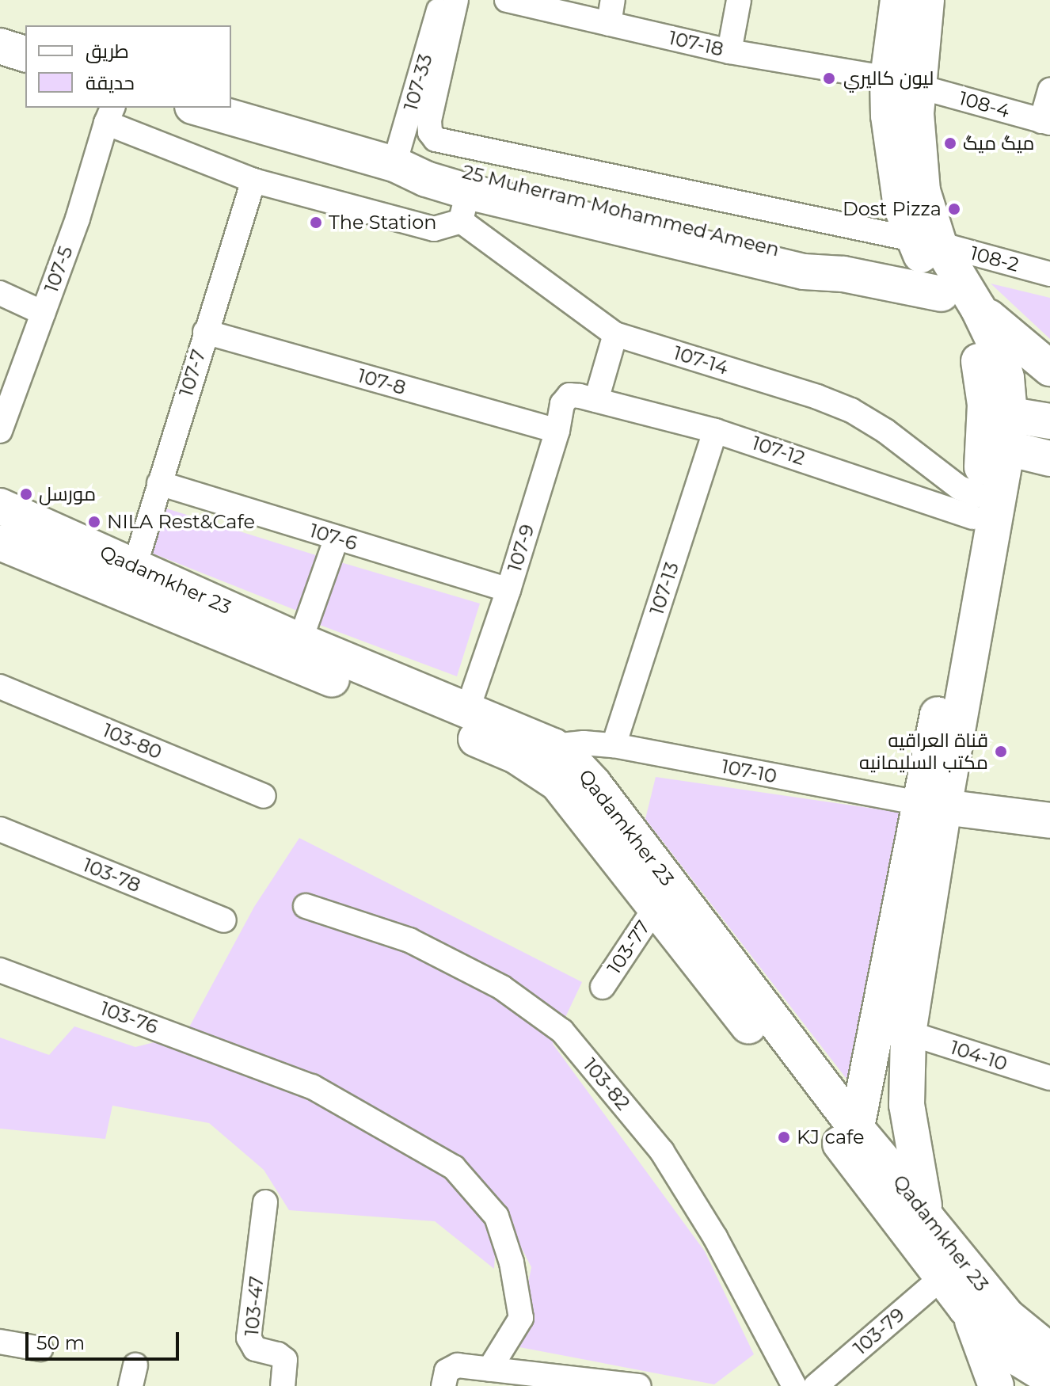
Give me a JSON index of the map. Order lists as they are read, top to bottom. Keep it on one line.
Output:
{"streets":{"main road":["25 Muherram Mohammed Ameen","Qadamkher 23"],"street":["107-18","107-33","108-4","108-2","107-5","107-14","107-7","107-8","107-12","107-6","107-9","107-13","103-80","107-10","103-78","103-77","103-76","104-10","103-82","103-47","103-79"]},"crossings":[["107-18","108-4"],["107-33","25 Muherram Mohammed Ameen"],["25 Muherram Mohammed Ameen","107-14"],["107-14","107-12"],["107-7","107-8"],["107-7","107-6"],["107-7","Qadamkher 23"],["107-8","107-9"],["107-12","107-9"],["107-12","107-13"],["107-6","107-9"],["107-9","Qadamkher 23"],["Qadamkher 23","107-10"],["Qadamkher 23","103-77"],["Qadamkher 23","103-79"],["107-13","107-10"]],"places":["ليون كاليري","میگ میگ","Dost Pizza","The Station","مورسل","NILA Rest&Cafe","قناة العراقيه مكتب السليمانيه","KJ cafe"],"legend":["طريق","حديقة"],"scale_bar":"50 m"}
